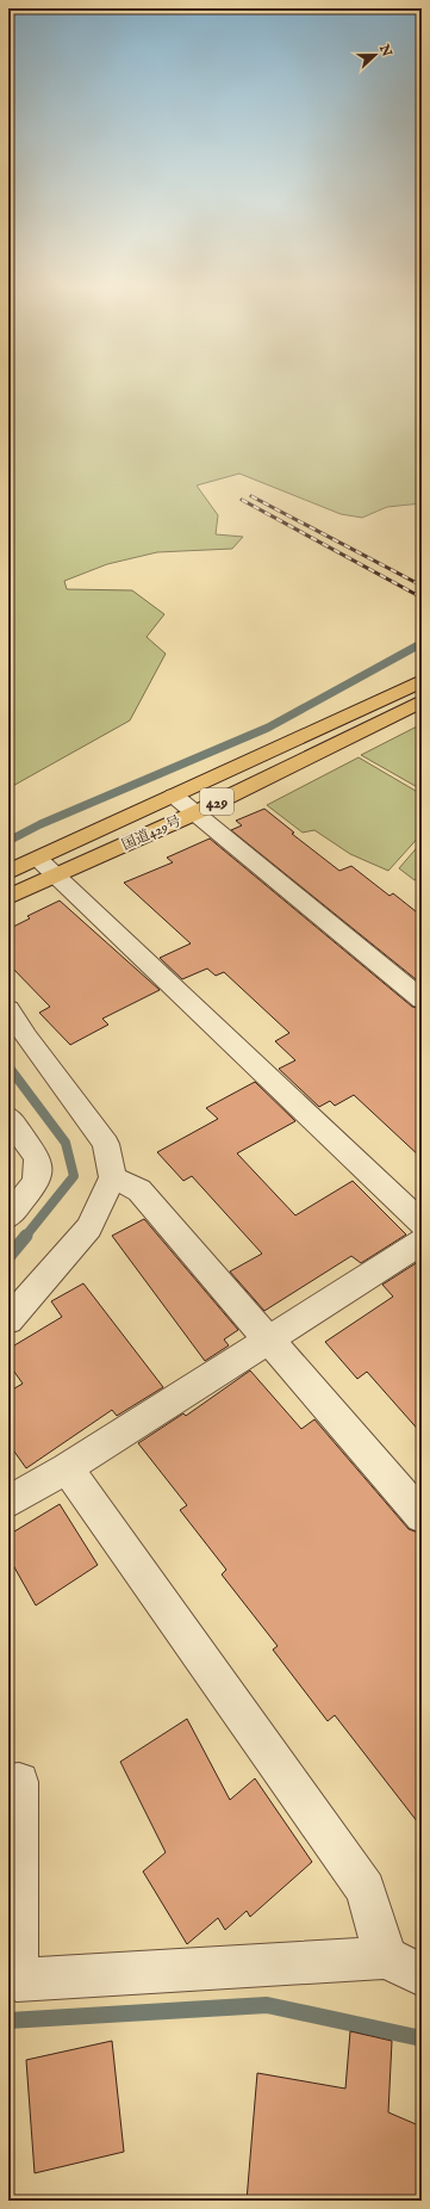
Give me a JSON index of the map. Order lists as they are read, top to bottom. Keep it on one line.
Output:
{"streets":{"highway":["429","国道429号"]},"north":"right"}
